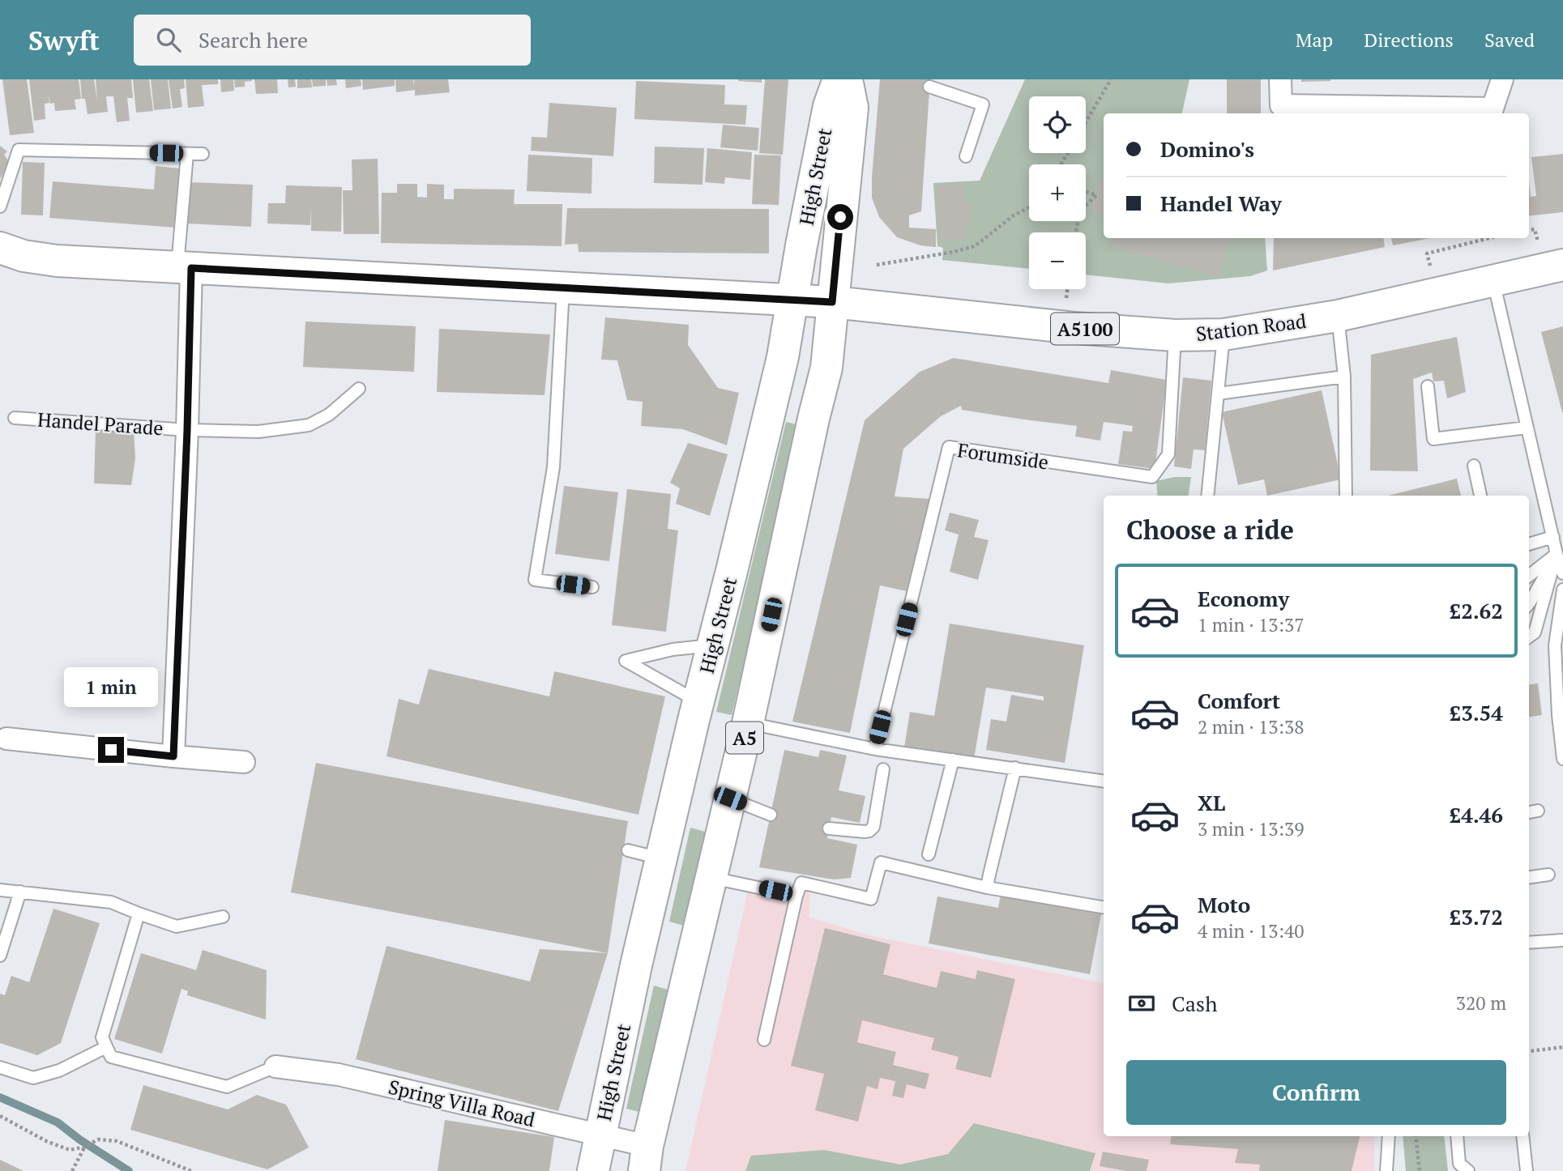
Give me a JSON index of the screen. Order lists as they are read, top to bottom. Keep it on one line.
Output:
{"streets":{"main road":["High Street","Station Road","A5100","A5"],"street":["Spring Villa Road"],"lane":["Handel Parade","Forumside"]},"crossings":[["High Street","Station Road"],["High Street","Spring Villa Road"],["Station Road","Forumside"]],"page":{"header":"Swyft","search":"Search here","nav":["Map","Directions","Saved"],"map_buttons":["+","−"],"banner":["Domino's","Handel Way"],"heading":"Choose a ride","list":[{"name":"Economy","note":"1 min · 13:37","value":"£2.62"},{"name":"Comfort","note":"2 min · 13:38","value":"£3.54"},{"name":"XL","note":"3 min · 13:39","value":"£4.46"},{"name":"Moto","note":"4 min · 13:40","value":"£3.72"}],"bubble":"1 min","pay":["Cash","320 m"],"buttons":"Confirm"}}
